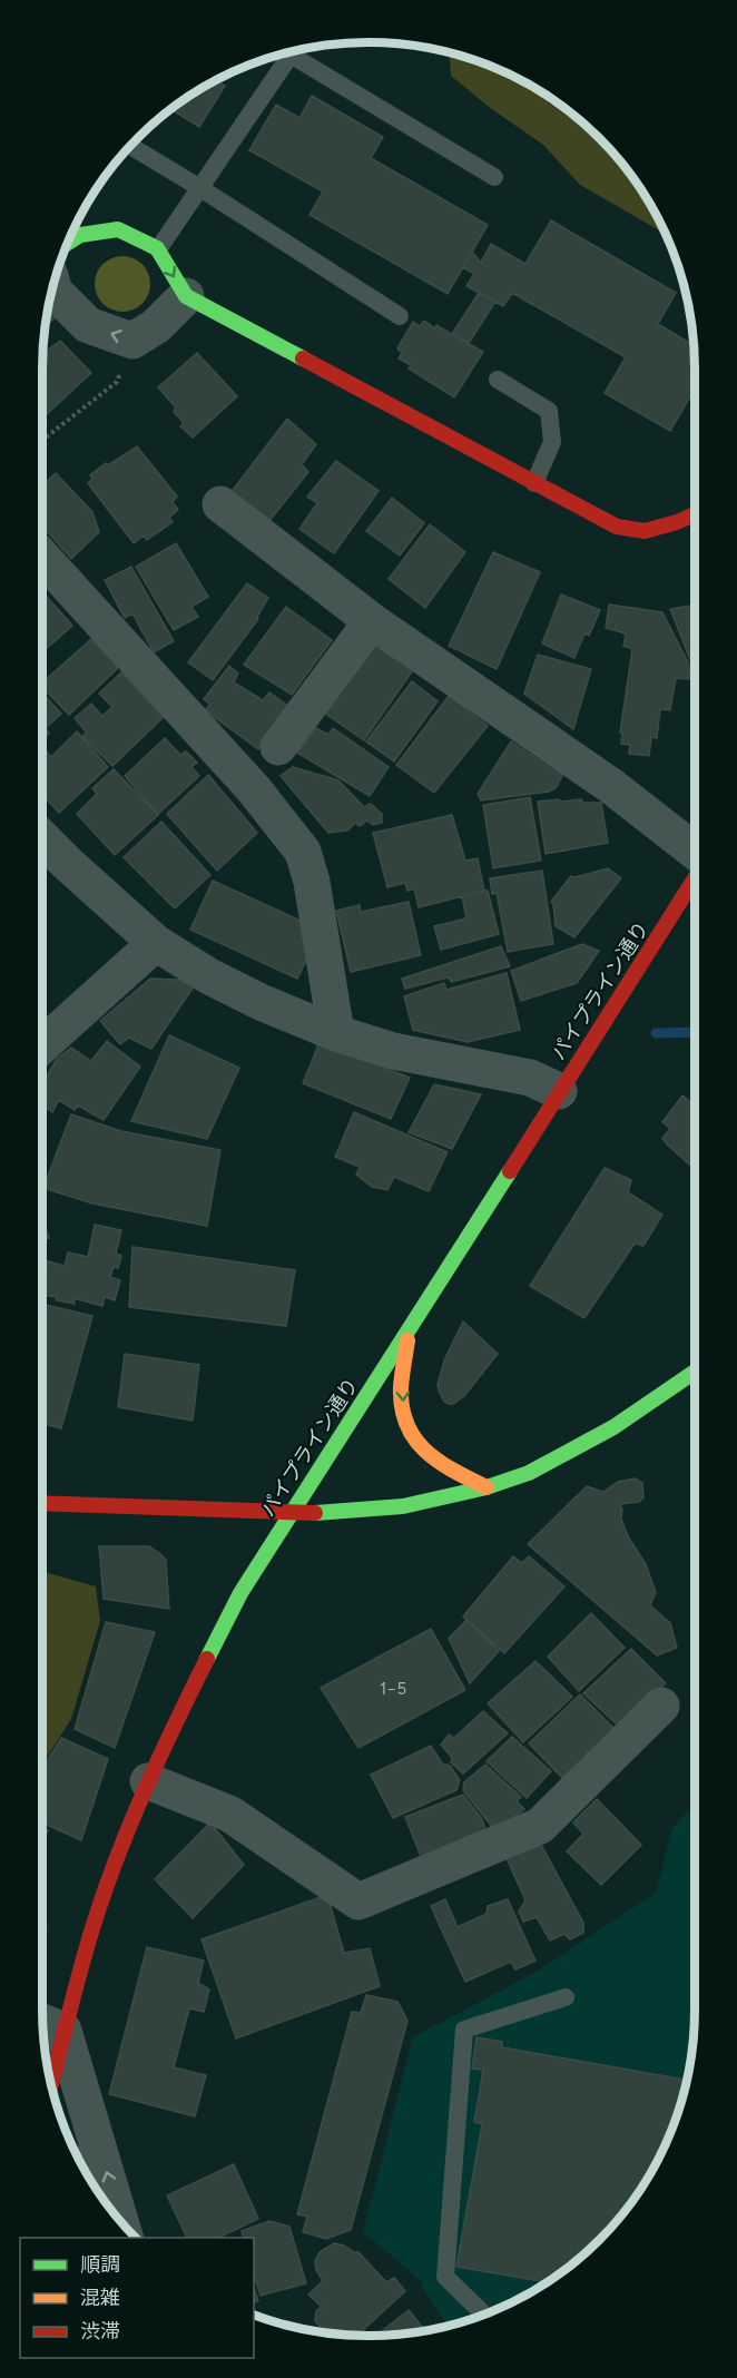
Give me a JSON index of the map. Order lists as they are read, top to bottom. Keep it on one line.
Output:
{"streets":{"street":["パイプライン通り"]},"house_numbers":["1−5"],"legend":["順調","混雑","渋滞"]}
